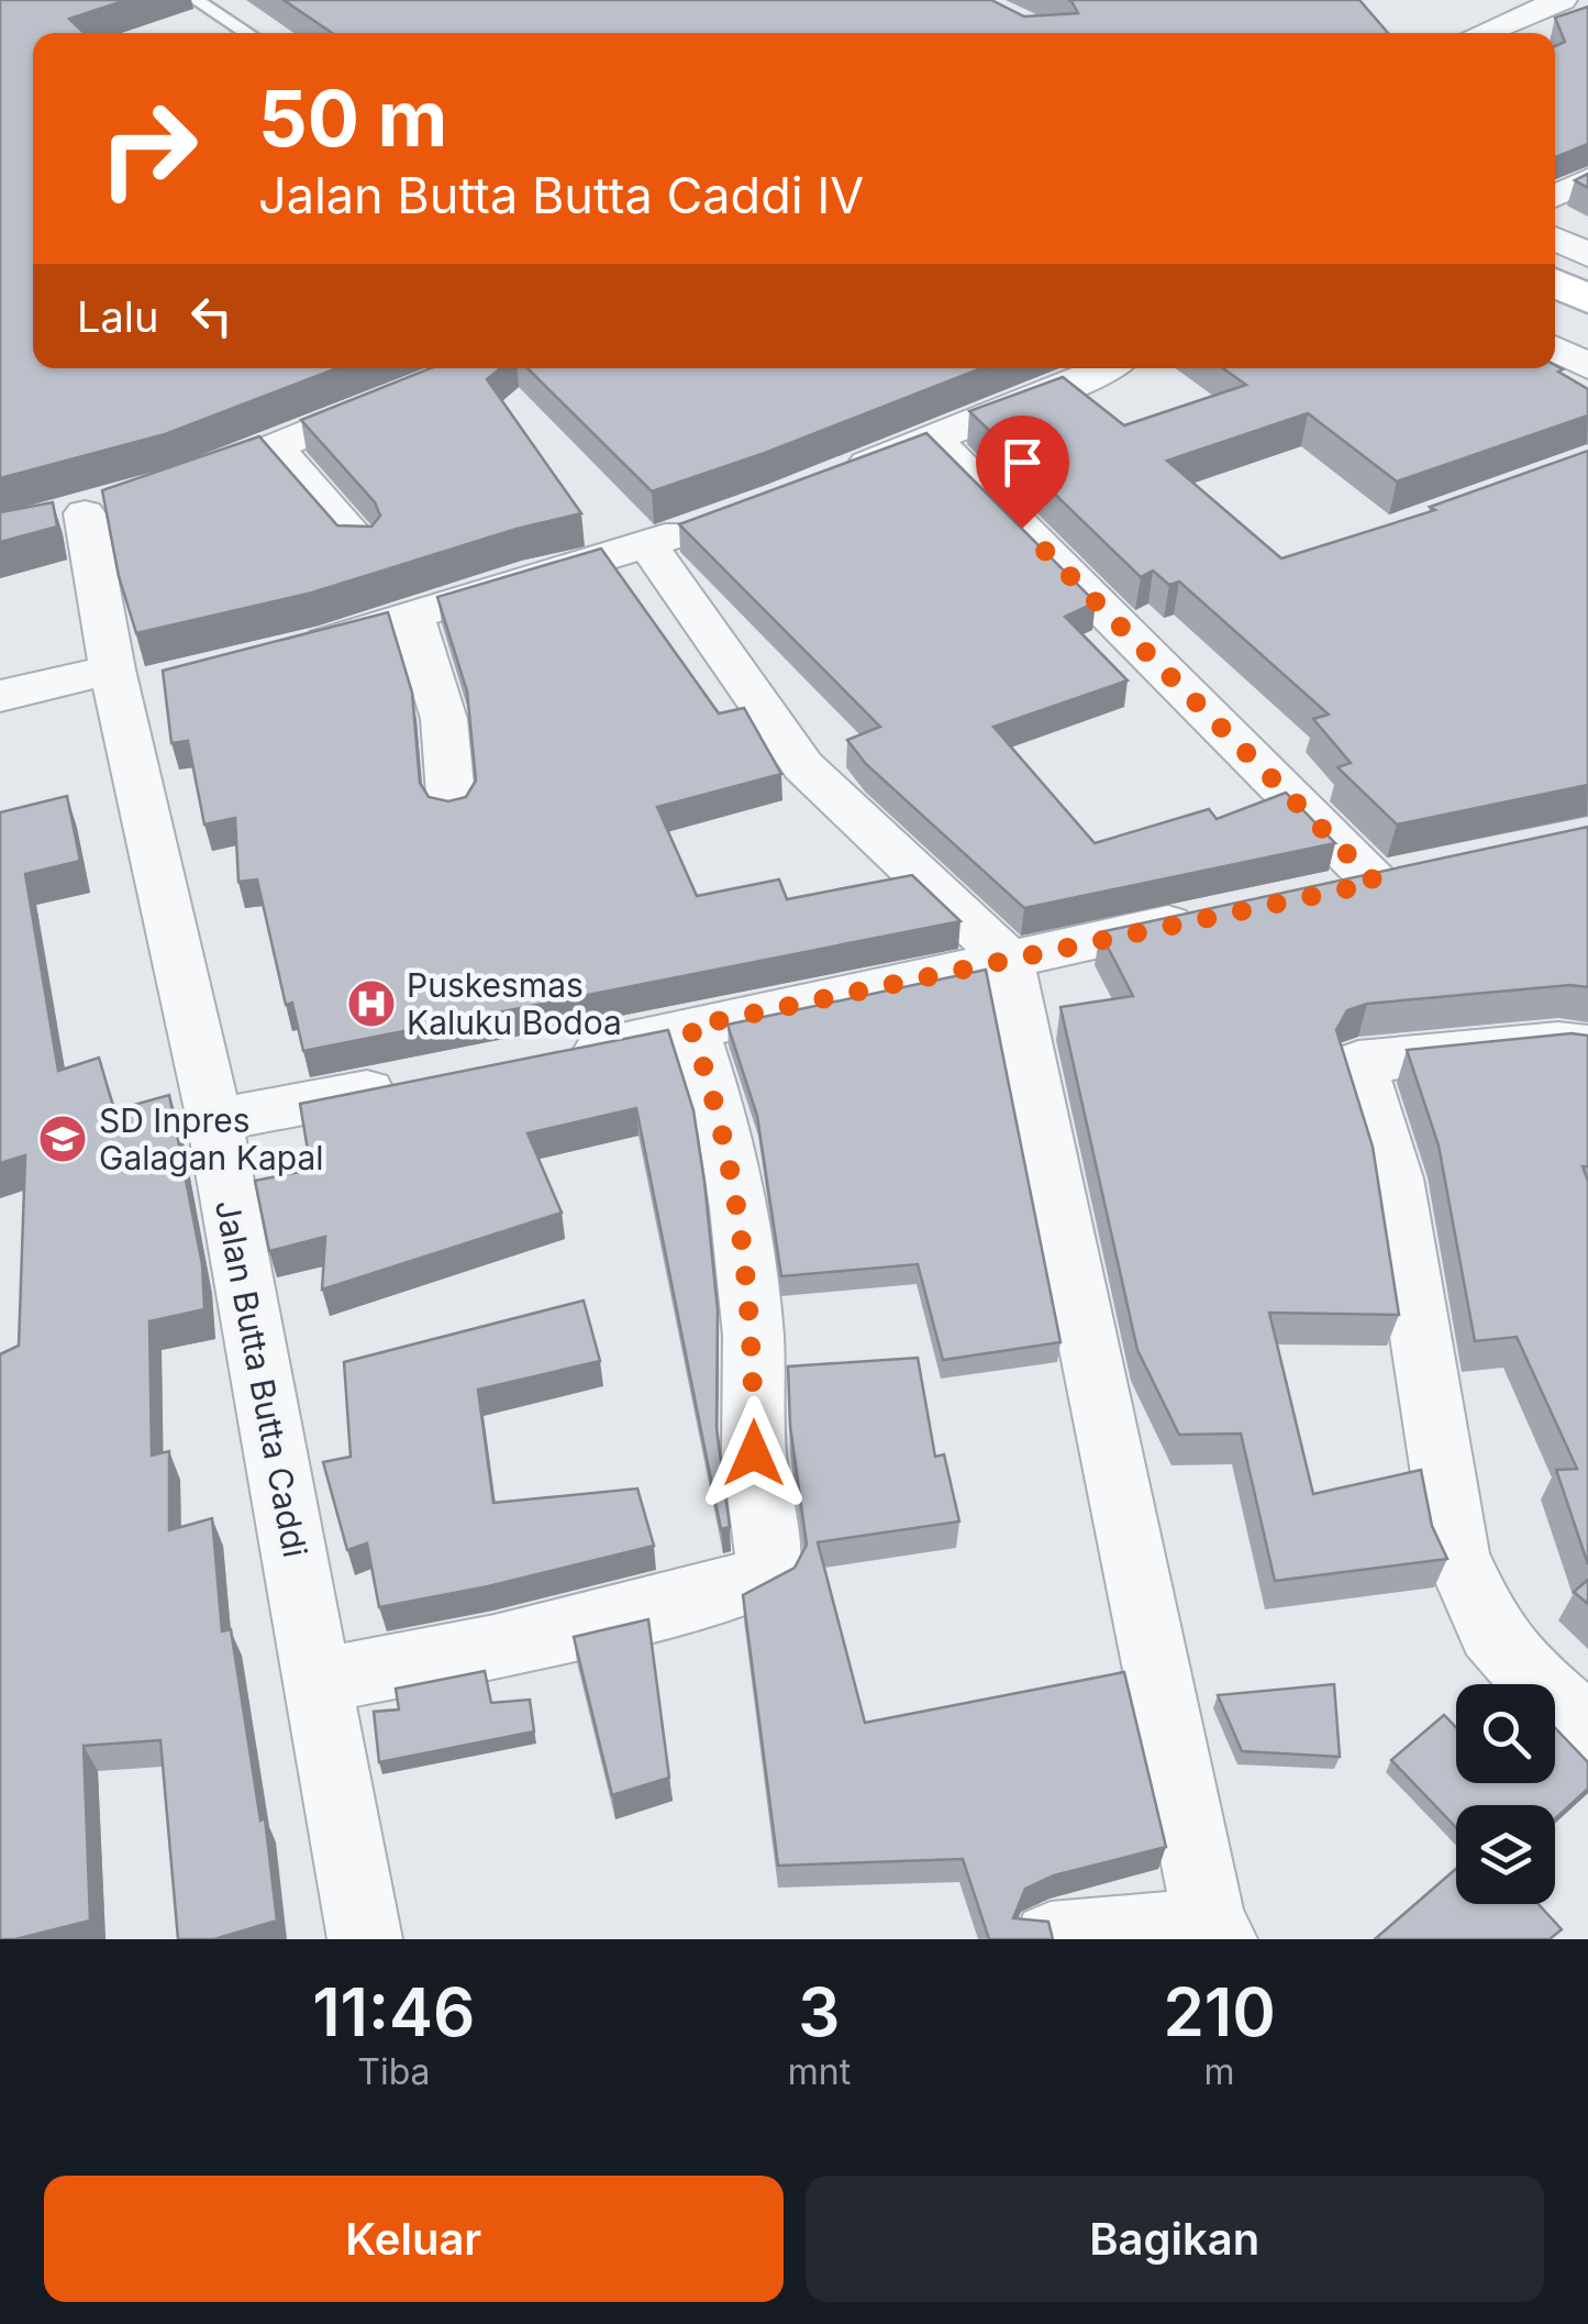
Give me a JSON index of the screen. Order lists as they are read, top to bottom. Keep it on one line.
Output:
{"streets":{"street":["Jalan Butta Butta Caddi"]},"places":{"hospital":["Puskesmas Kaluku Bodoa"],"school or university":["SD Inpres Galagan Kapal"]},"page":{"turn":["50 m","Jalan Butta Butta Caddi IV"],"then":"Lalu","eta":["11:46","Tiba","3","mnt","210","m"],"buttons":["Keluar","Bagikan"]}}
